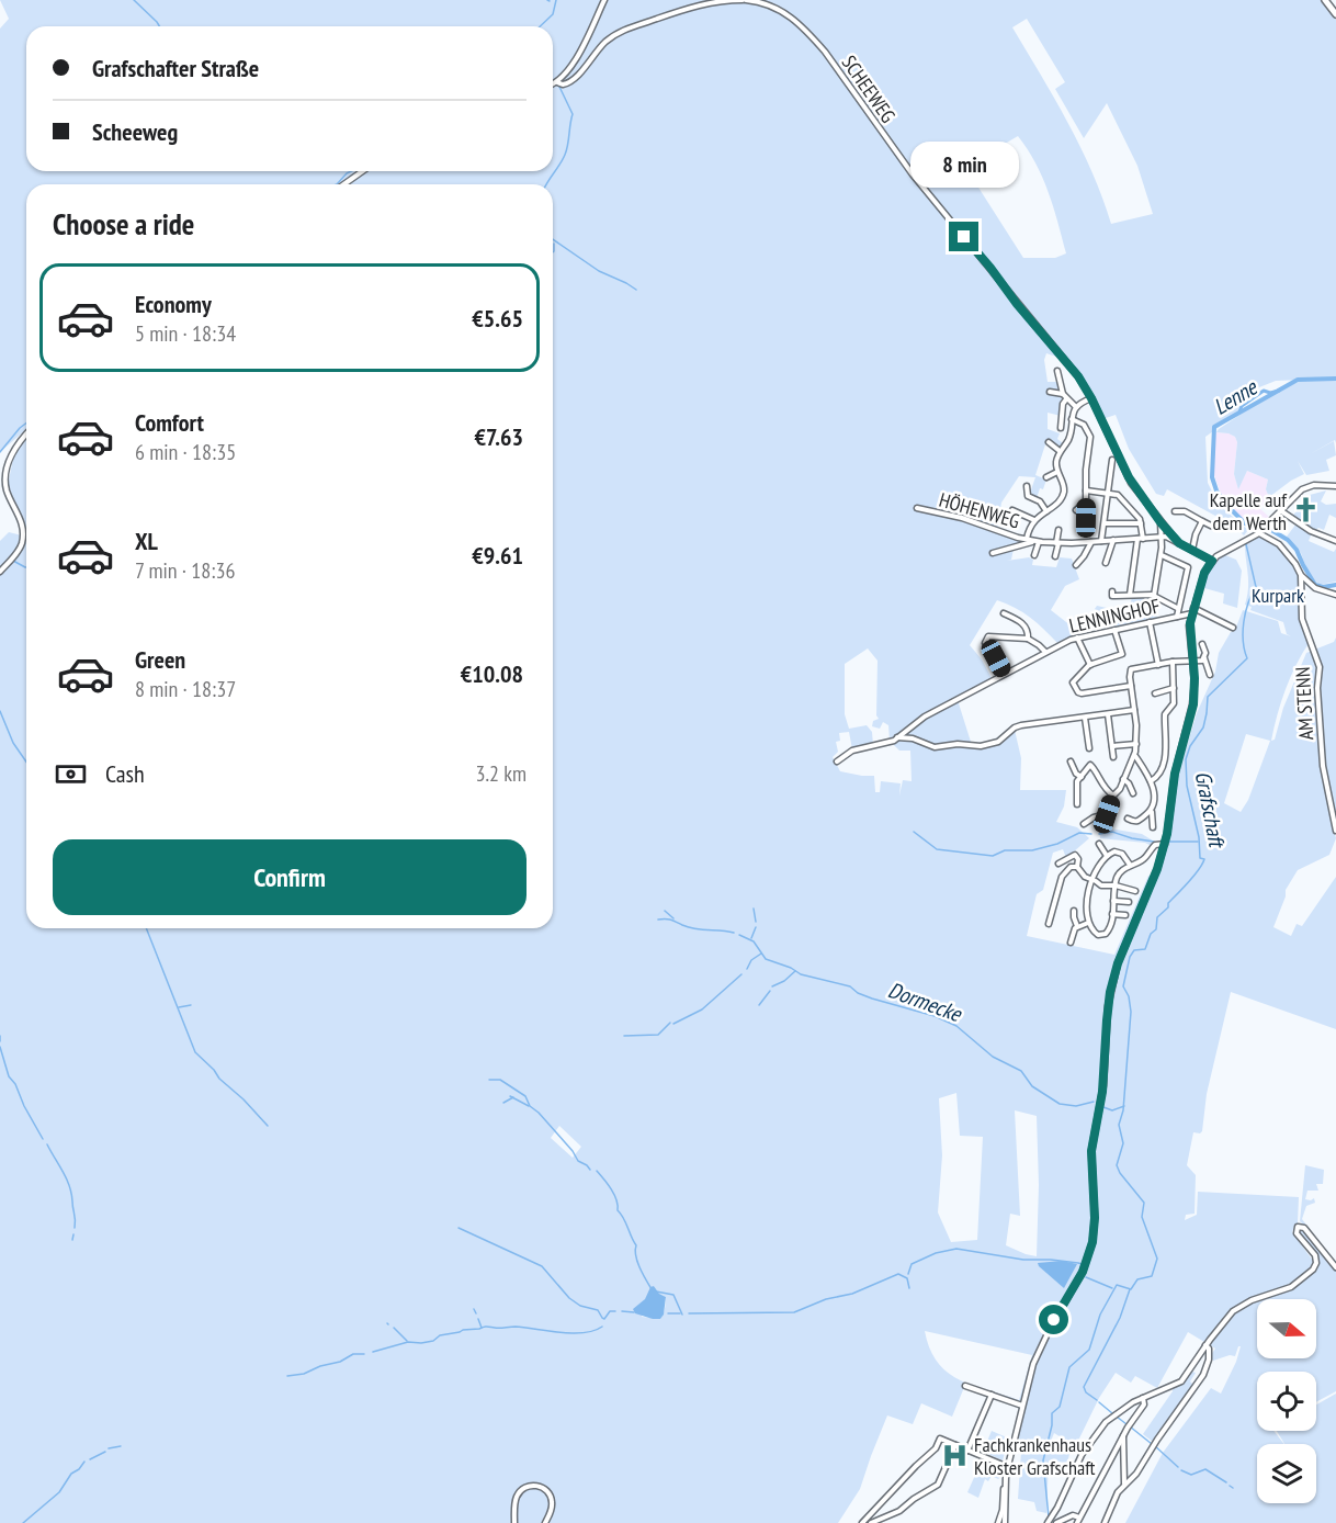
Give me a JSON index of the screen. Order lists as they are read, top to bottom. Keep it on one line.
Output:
{"streets":{"street":["SCHEEWEG","HÖHENWEG","LENNINGHOF","AM STENN"]},"crossings":[["SCHEEWEG","HÖHENWEG"]],"water":["Lenne","Grafschaft","Dormecke"],"parks":["Kurpark"],"places":{"church":["Kapelle auf dem Werth"],"hospital":["Fachkrankenhaus Kloster Grafschaft"]},"north":"right","page":{"banner":["Grafschafter Straße","Scheeweg"],"bubble":"8 min","heading":"Choose a ride","list":[{"name":"Economy","note":"5 min · 18:34","value":"€5.65"},{"name":"Comfort","note":"6 min · 18:35","value":"€7.63"},{"name":"XL","note":"7 min · 18:36","value":"€9.61"},{"name":"Green","note":"8 min · 18:37","value":"€10.08"}],"pay":["Cash","3.2 km"],"buttons":"Confirm"}}
